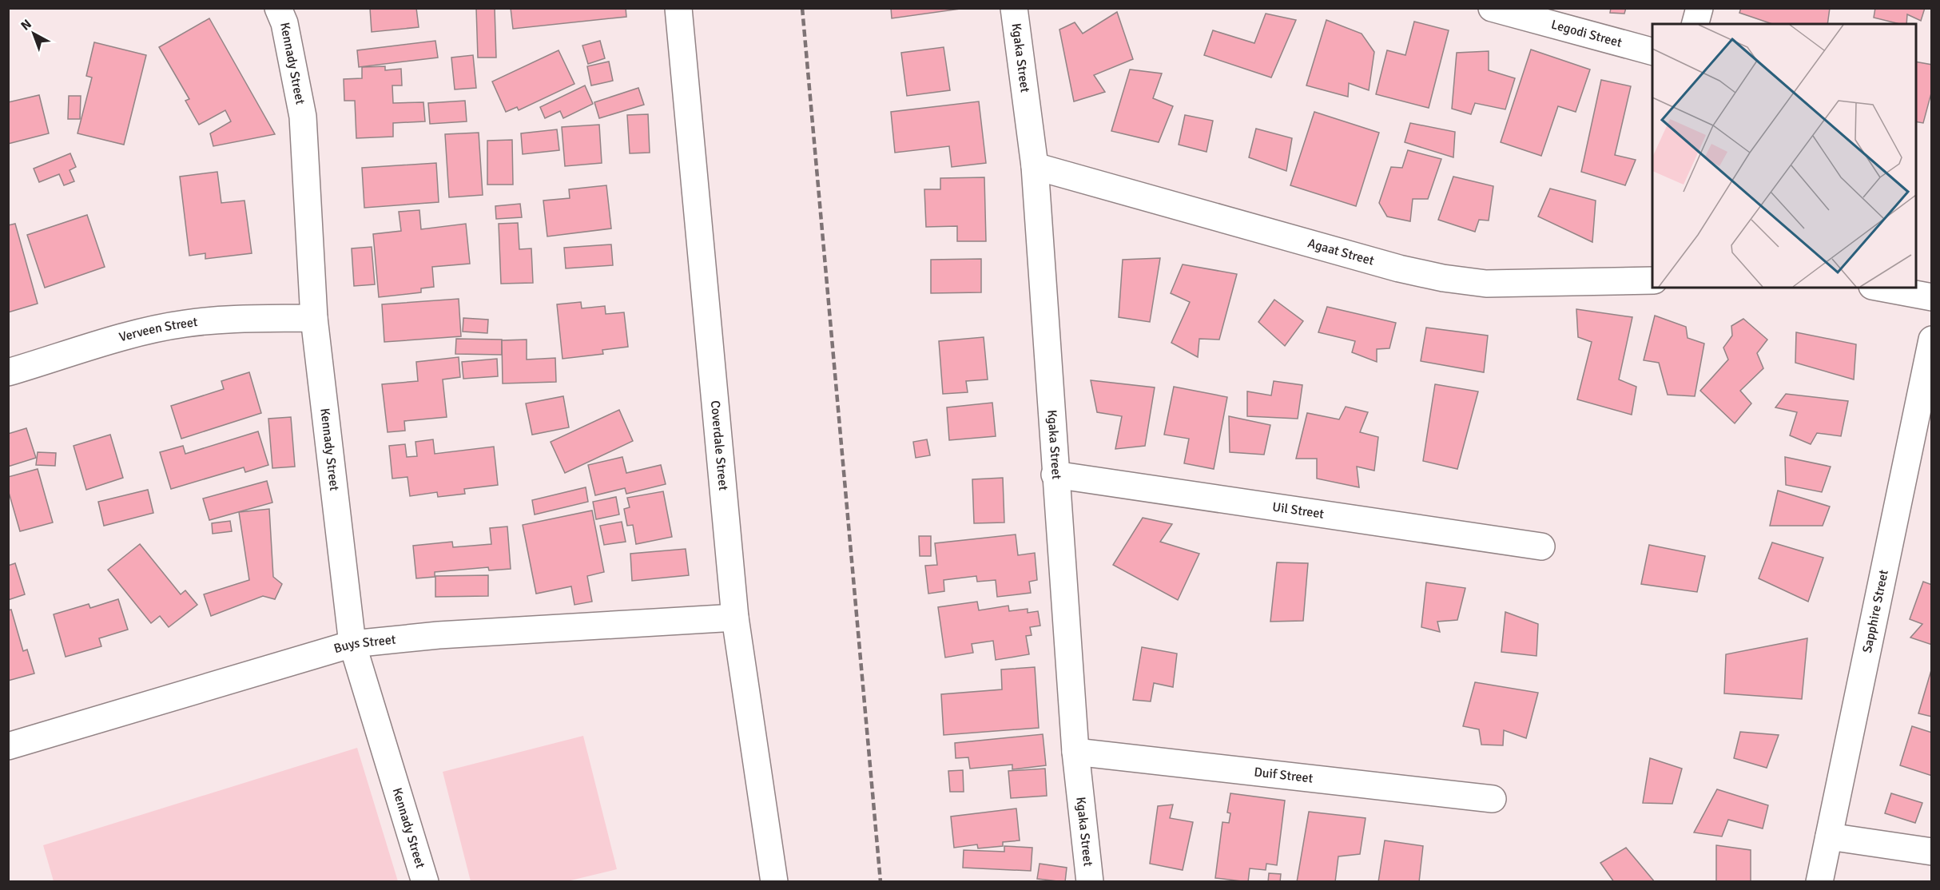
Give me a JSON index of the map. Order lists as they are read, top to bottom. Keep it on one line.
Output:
{"streets":{"street":["Legodi Street","Kgaka Street","Kennady Street","Agaat Street","Verveen Street","Coverdale Street","Uil Street","Sapphire Street","Buys Street","Duif Street"]},"crossings":[["Kgaka Street","Agaat Street"],["Kgaka Street","Uil Street"],["Kgaka Street","Duif Street"],["Kennady Street","Verveen Street"],["Kennady Street","Buys Street"],["Coverdale Street","Buys Street"]],"north":"top left"}
